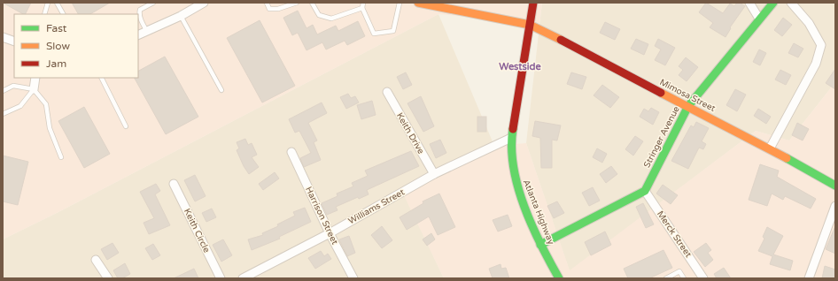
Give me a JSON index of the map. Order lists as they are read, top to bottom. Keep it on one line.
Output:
{"streets":{"street":["Mimosa Street","Keith Drive","Stringer Avenue","Williams Street","Atlanta Highway","Harrison Street","Keith Circle","Merck Street"]},"crossings":[["Mimosa Street","Stringer Avenue"],["Mimosa Street","Atlanta Highway"],["Keith Drive","Williams Street"],["Stringer Avenue","Merck Street"],["Williams Street","Atlanta Highway"],["Williams Street","Harrison Street"]],"districts":["Westside"],"legend":["Fast","Slow","Jam"]}
